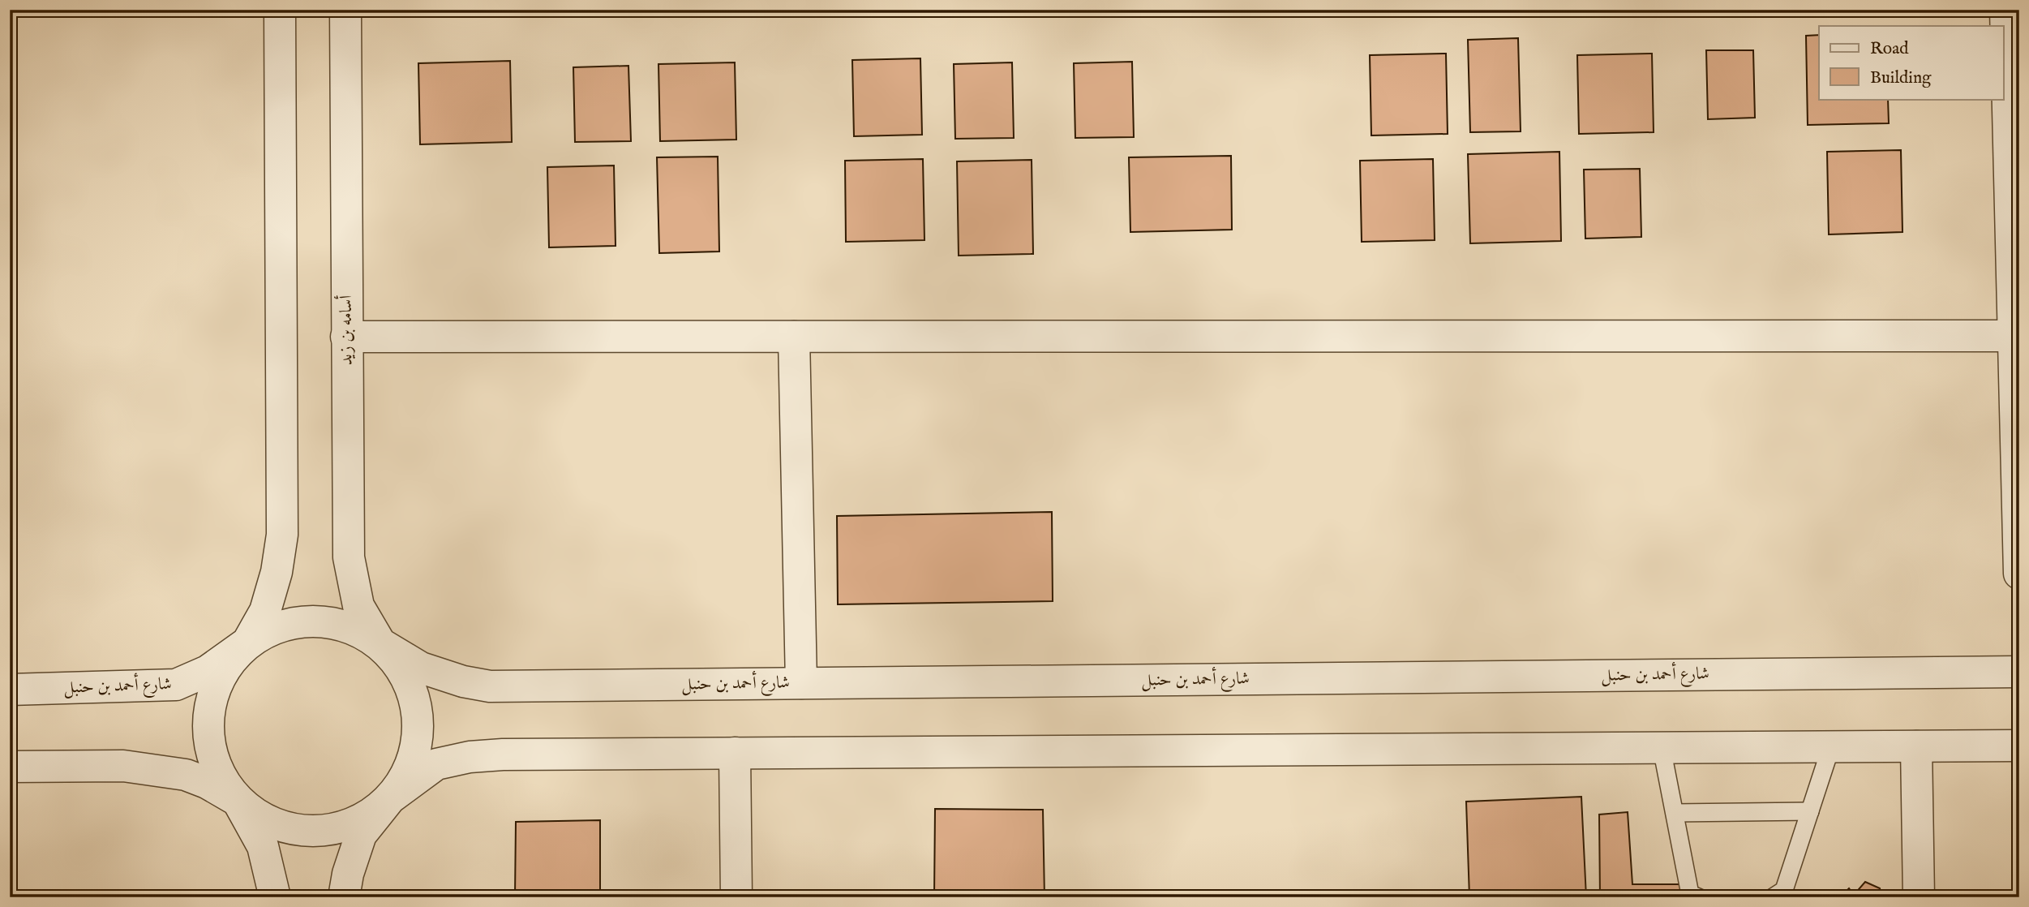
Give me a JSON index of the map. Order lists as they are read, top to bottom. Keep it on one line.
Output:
{"streets":{"street":["أسامه بن زيد","شارع أحمد بن حنبل"]},"crossings":[["أسامه بن زيد","شارع أحمد بن حنبل"]],"legend":["Road","Building"]}
